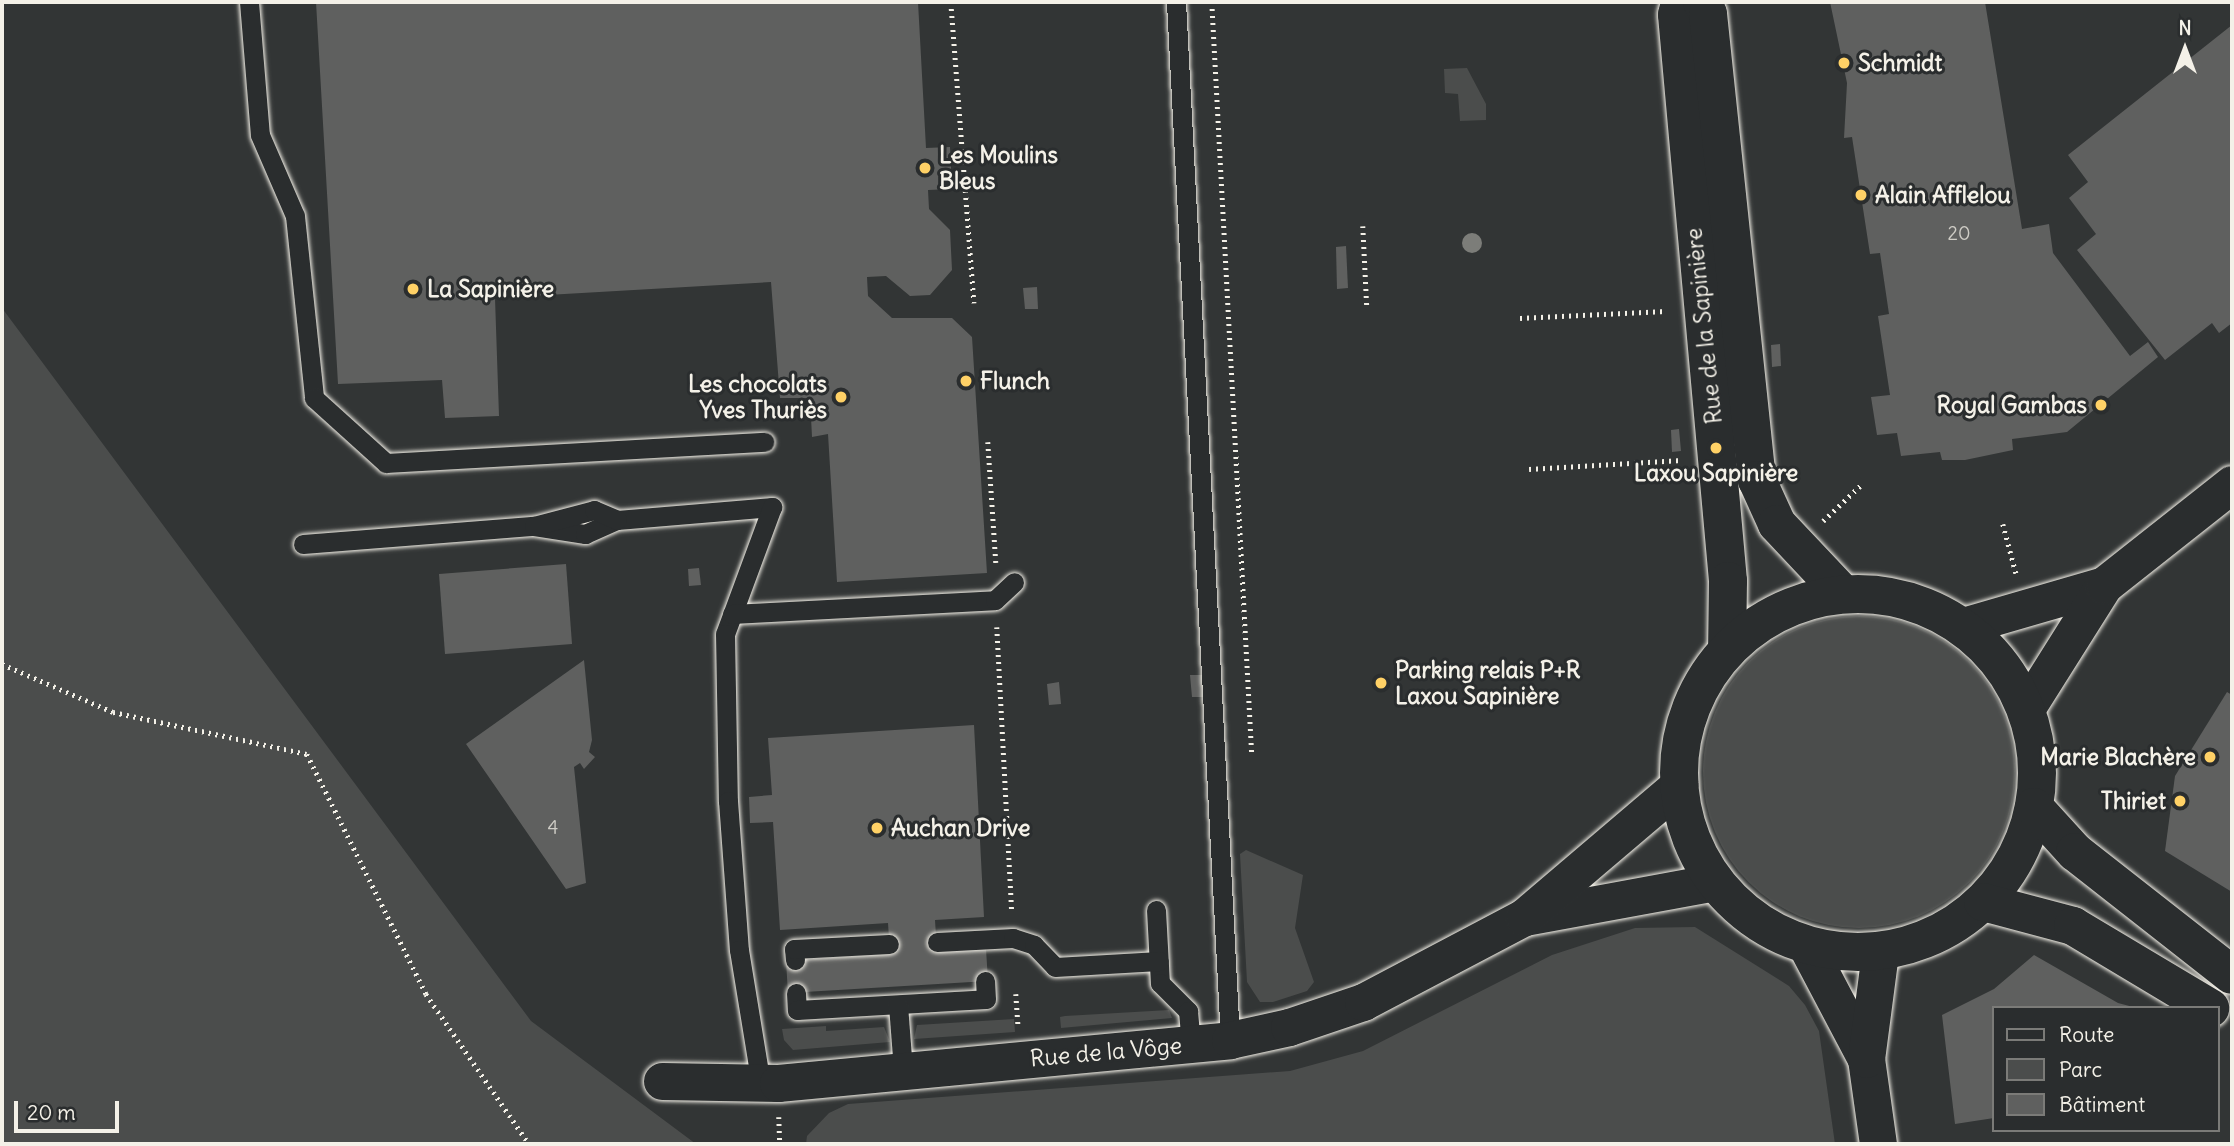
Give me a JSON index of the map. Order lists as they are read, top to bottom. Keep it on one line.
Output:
{"streets":{"street":["Rue de la Sapinière","Rue de la Vôge"]},"places":["Schmidt","Les Moulins Bleus","Alain Afflelou","La Sapinière","Flunch","Les chocolats Yves Thuriès","Royal Gambas","Laxou Sapinière","Parking relais P+R Laxou Sapinière","Marie Blachère","Thiriet","Auchan Drive"],"house_numbers":["20","4"],"legend":["Route","Parc","Bâtiment"],"scale_bar":"20 m","north":"top"}
